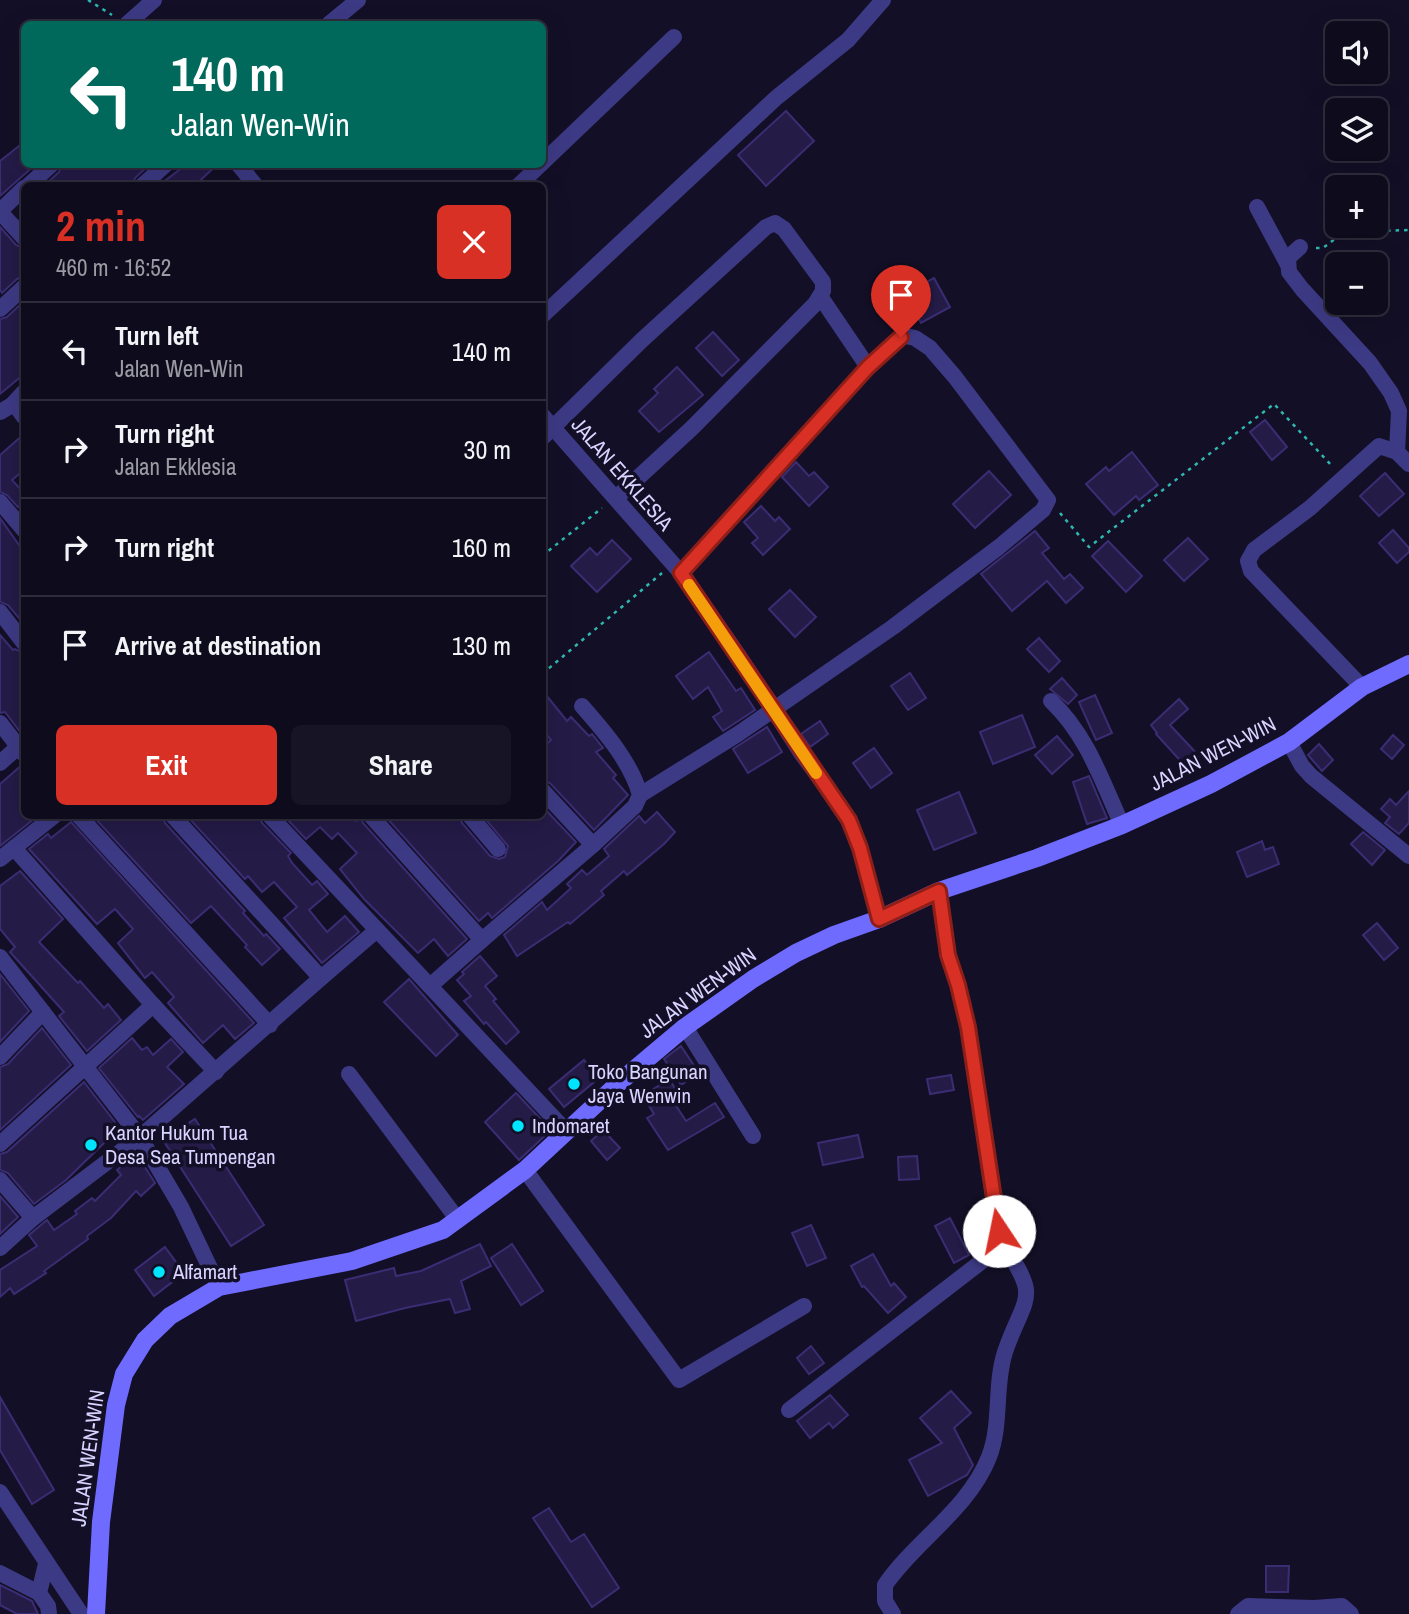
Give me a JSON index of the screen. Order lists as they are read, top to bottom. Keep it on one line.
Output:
{"streets":{"street":["JALAN EKKLESIA","JALAN WEN-WIN"]},"crossings":[["JALAN EKKLESIA","JALAN WEN-WIN"]],"places":["Toko Bangunan Jaya Wenwin","Indomaret","Kantor Hukum Tua Desa Sea Tumpengan","Alfamart"],"page":{"map_buttons":["+","−"],"turn":["140 m","Jalan Wen-Win"],"heading":["2 min","460 m · 16:52"],"list":[{"name":"Turn left","note":"Jalan Wen-Win","value":"140 m"},{"name":"Turn right","note":"Jalan Ekklesia","value":"30 m"},{"name":"Turn right","value":"160 m"},{"name":"Arrive at destination","value":"130 m"}],"buttons":["Exit","Share"]}}
